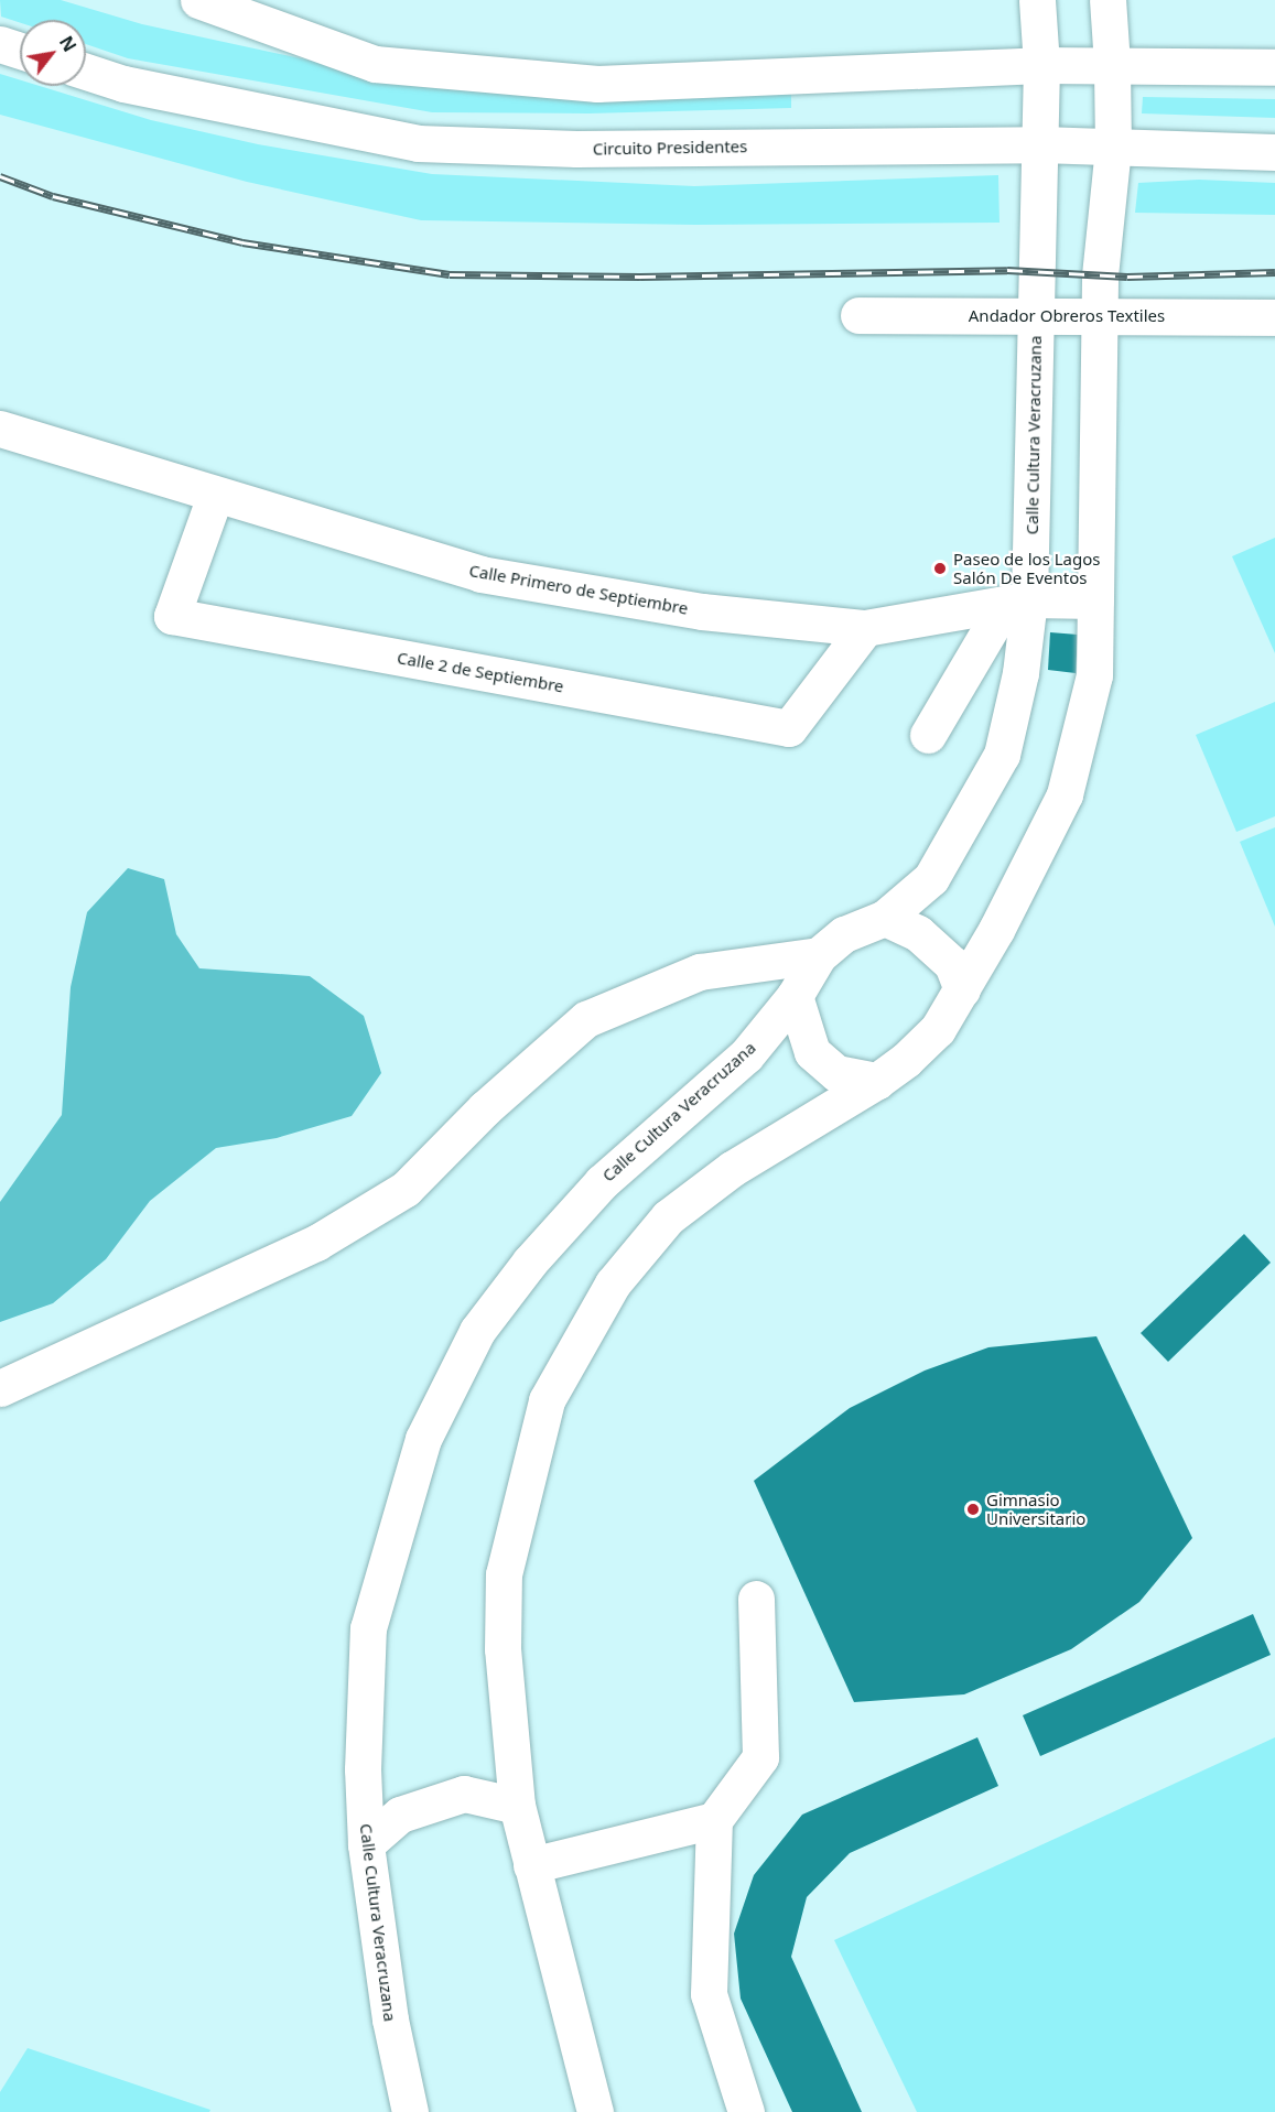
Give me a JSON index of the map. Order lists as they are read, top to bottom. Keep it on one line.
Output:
{"streets":{"street":["Circuito Presidentes","Andador Obreros Textiles","Calle Cultura Veracruzana","Calle Primero de Septiembre","Calle 2 de Septiembre"]},"crossings":[["Circuito Presidentes","Calle Cultura Veracruzana"],["Andador Obreros Textiles","Calle Cultura Veracruzana"],["Calle Cultura Veracruzana","Calle Primero de Septiembre"],["Calle Primero de Septiembre","Calle 2 de Septiembre"]],"places":["Paseo de los Lagos Salón De Eventos","Gimnasio Universitario"],"north":"top right"}
